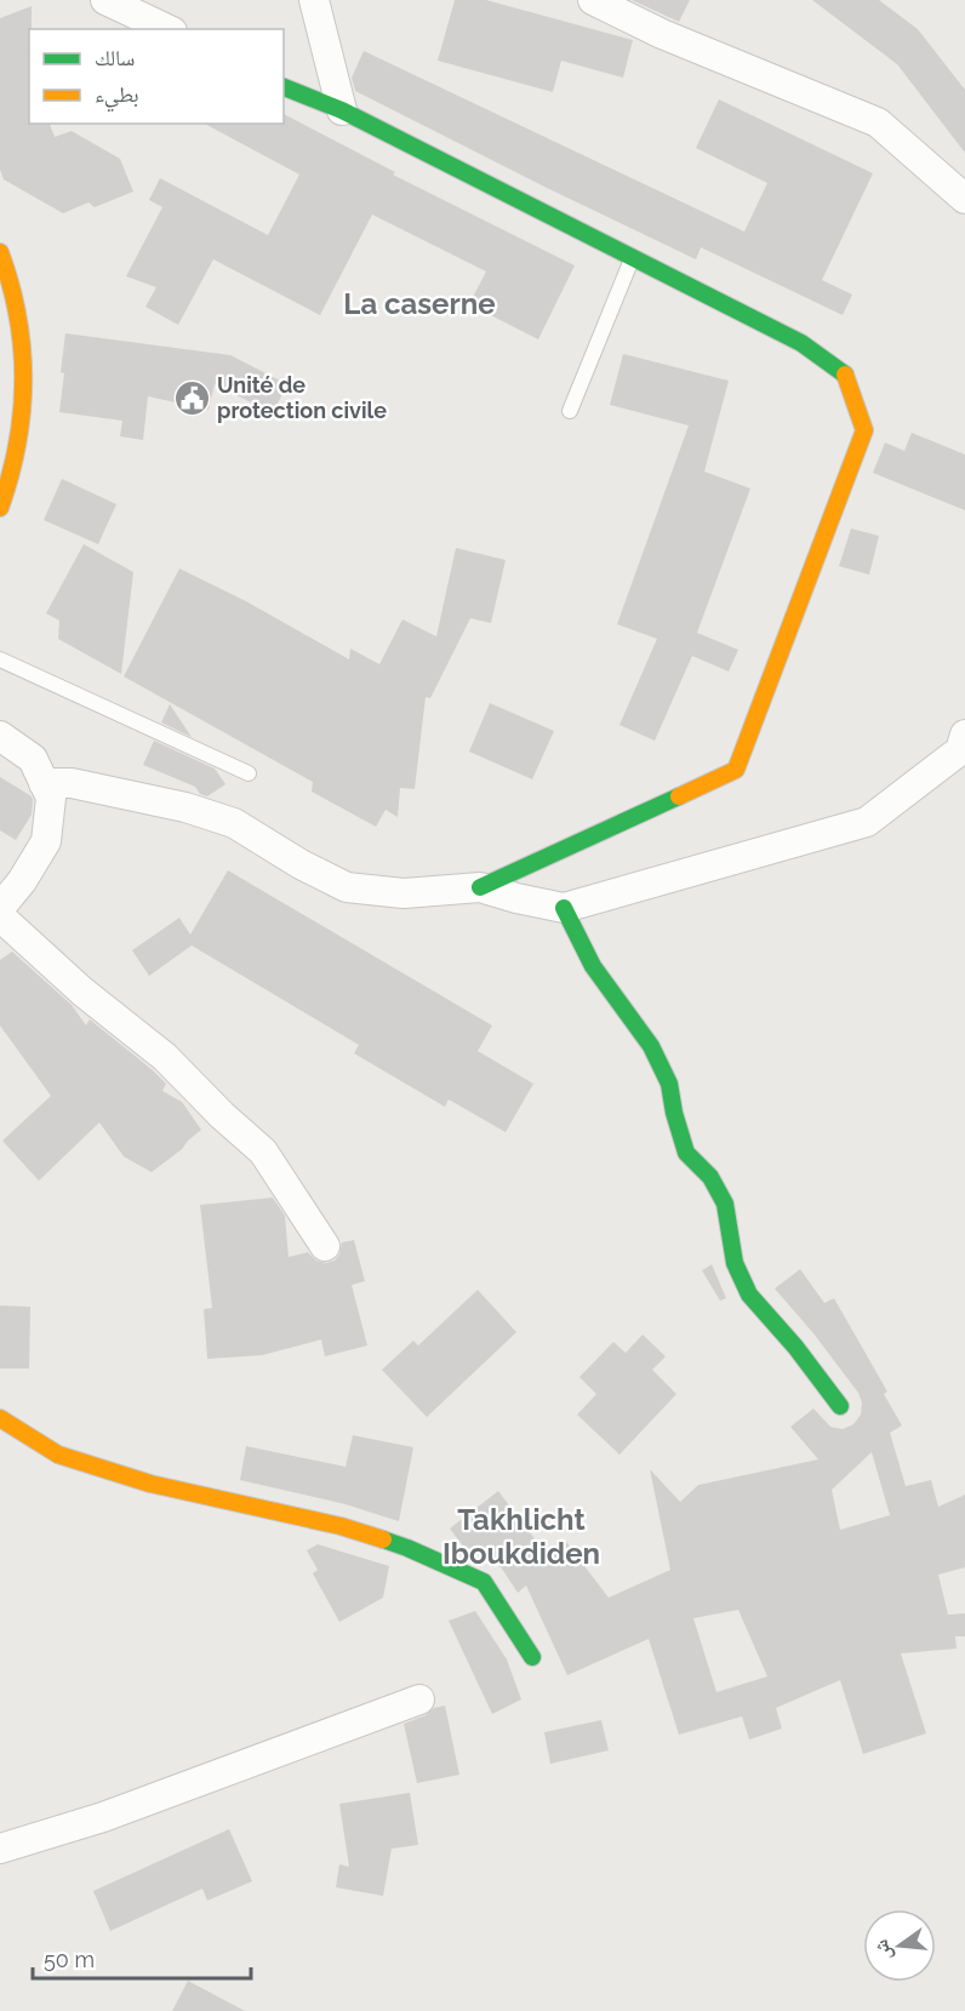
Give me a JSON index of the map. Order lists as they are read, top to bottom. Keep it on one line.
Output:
{"districts":["La caserne","Takhlicht Iboukdiden"],"places":{"public building":["Unité de protection civile"]},"legend":["سالك","بطيء"],"scale_bar":"50 m","north":"left"}
